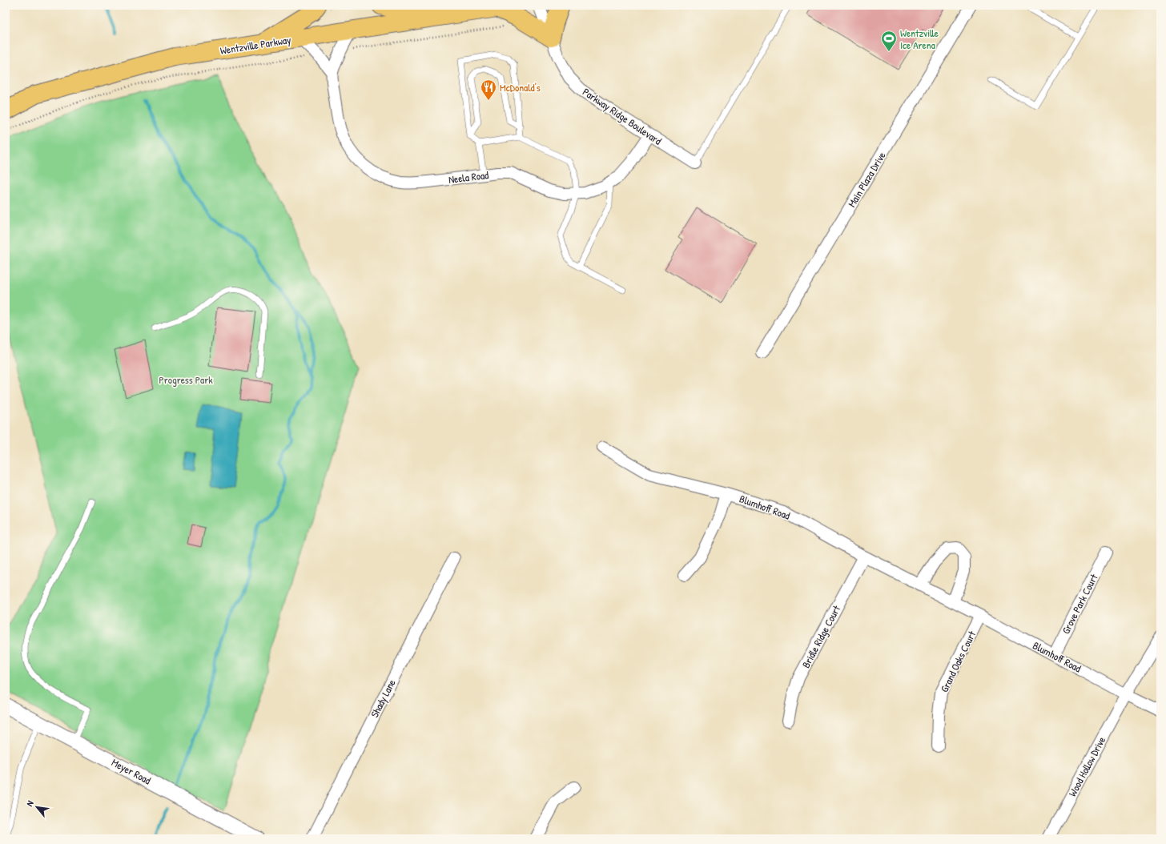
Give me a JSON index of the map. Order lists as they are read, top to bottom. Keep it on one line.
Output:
{"streets":{"main road":["Wentzville Parkway"],"street":["Parkway Ridge Boulevard","Neela Road","Main Plaza Drive","Blumhoff Road","Grove Park Court","Bridle Ridge Court","Grand Oaks Court","Shady Lane","Wood Hollow Drive","Meyer Road"]},"crossings":[["Wentzville Parkway","Neela Road"],["Parkway Ridge Boulevard","Neela Road"],["Blumhoff Road","Grove Park Court"],["Blumhoff Road","Bridle Ridge Court"],["Blumhoff Road","Grand Oaks Court"],["Blumhoff Road","Wood Hollow Drive"]],"parks":["Progress Park"],"places":{"sports":["Wentzville Ice Arena"],"restaurant":["McDonald's"]},"north":"top left"}
